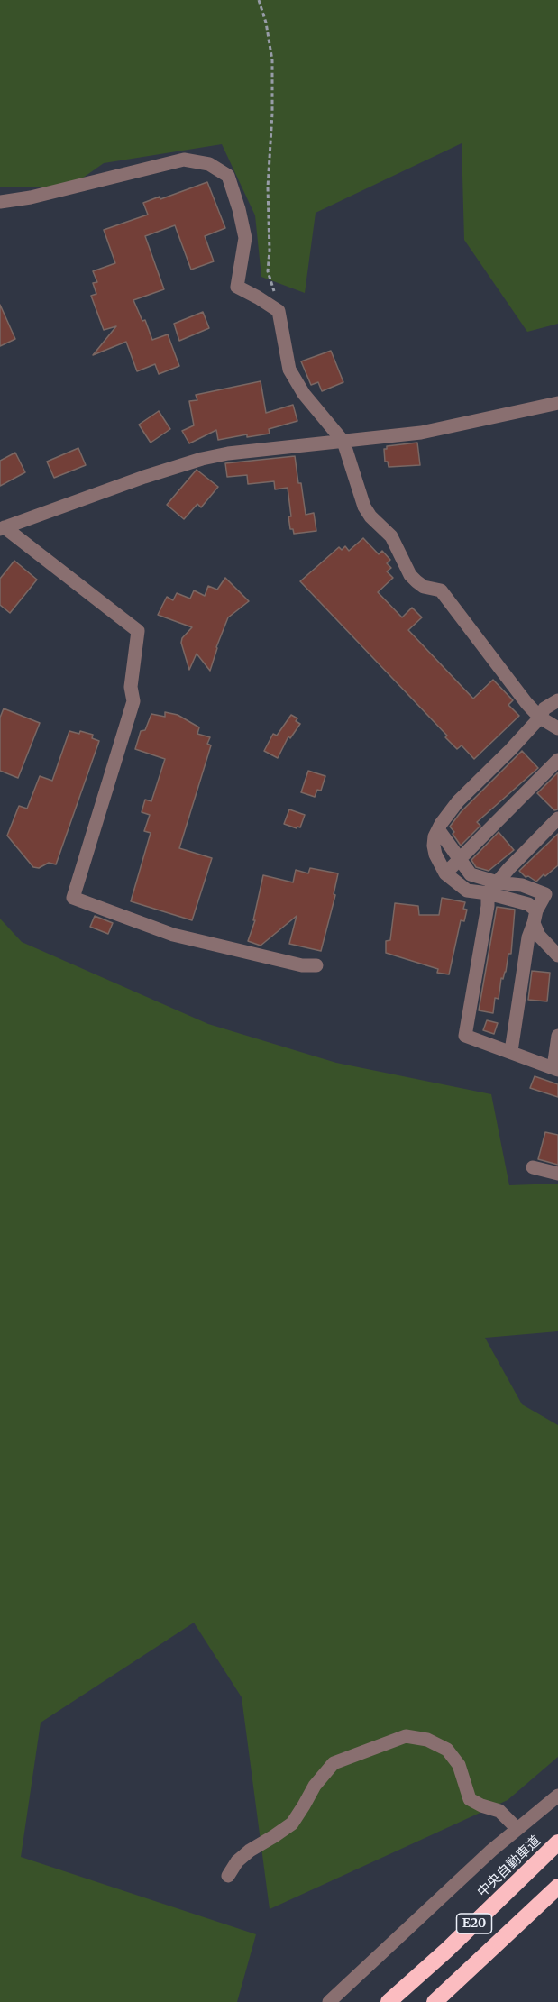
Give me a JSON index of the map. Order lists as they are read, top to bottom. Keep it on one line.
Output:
{"streets":{"highway":["中央自動車道","E20"]}}
